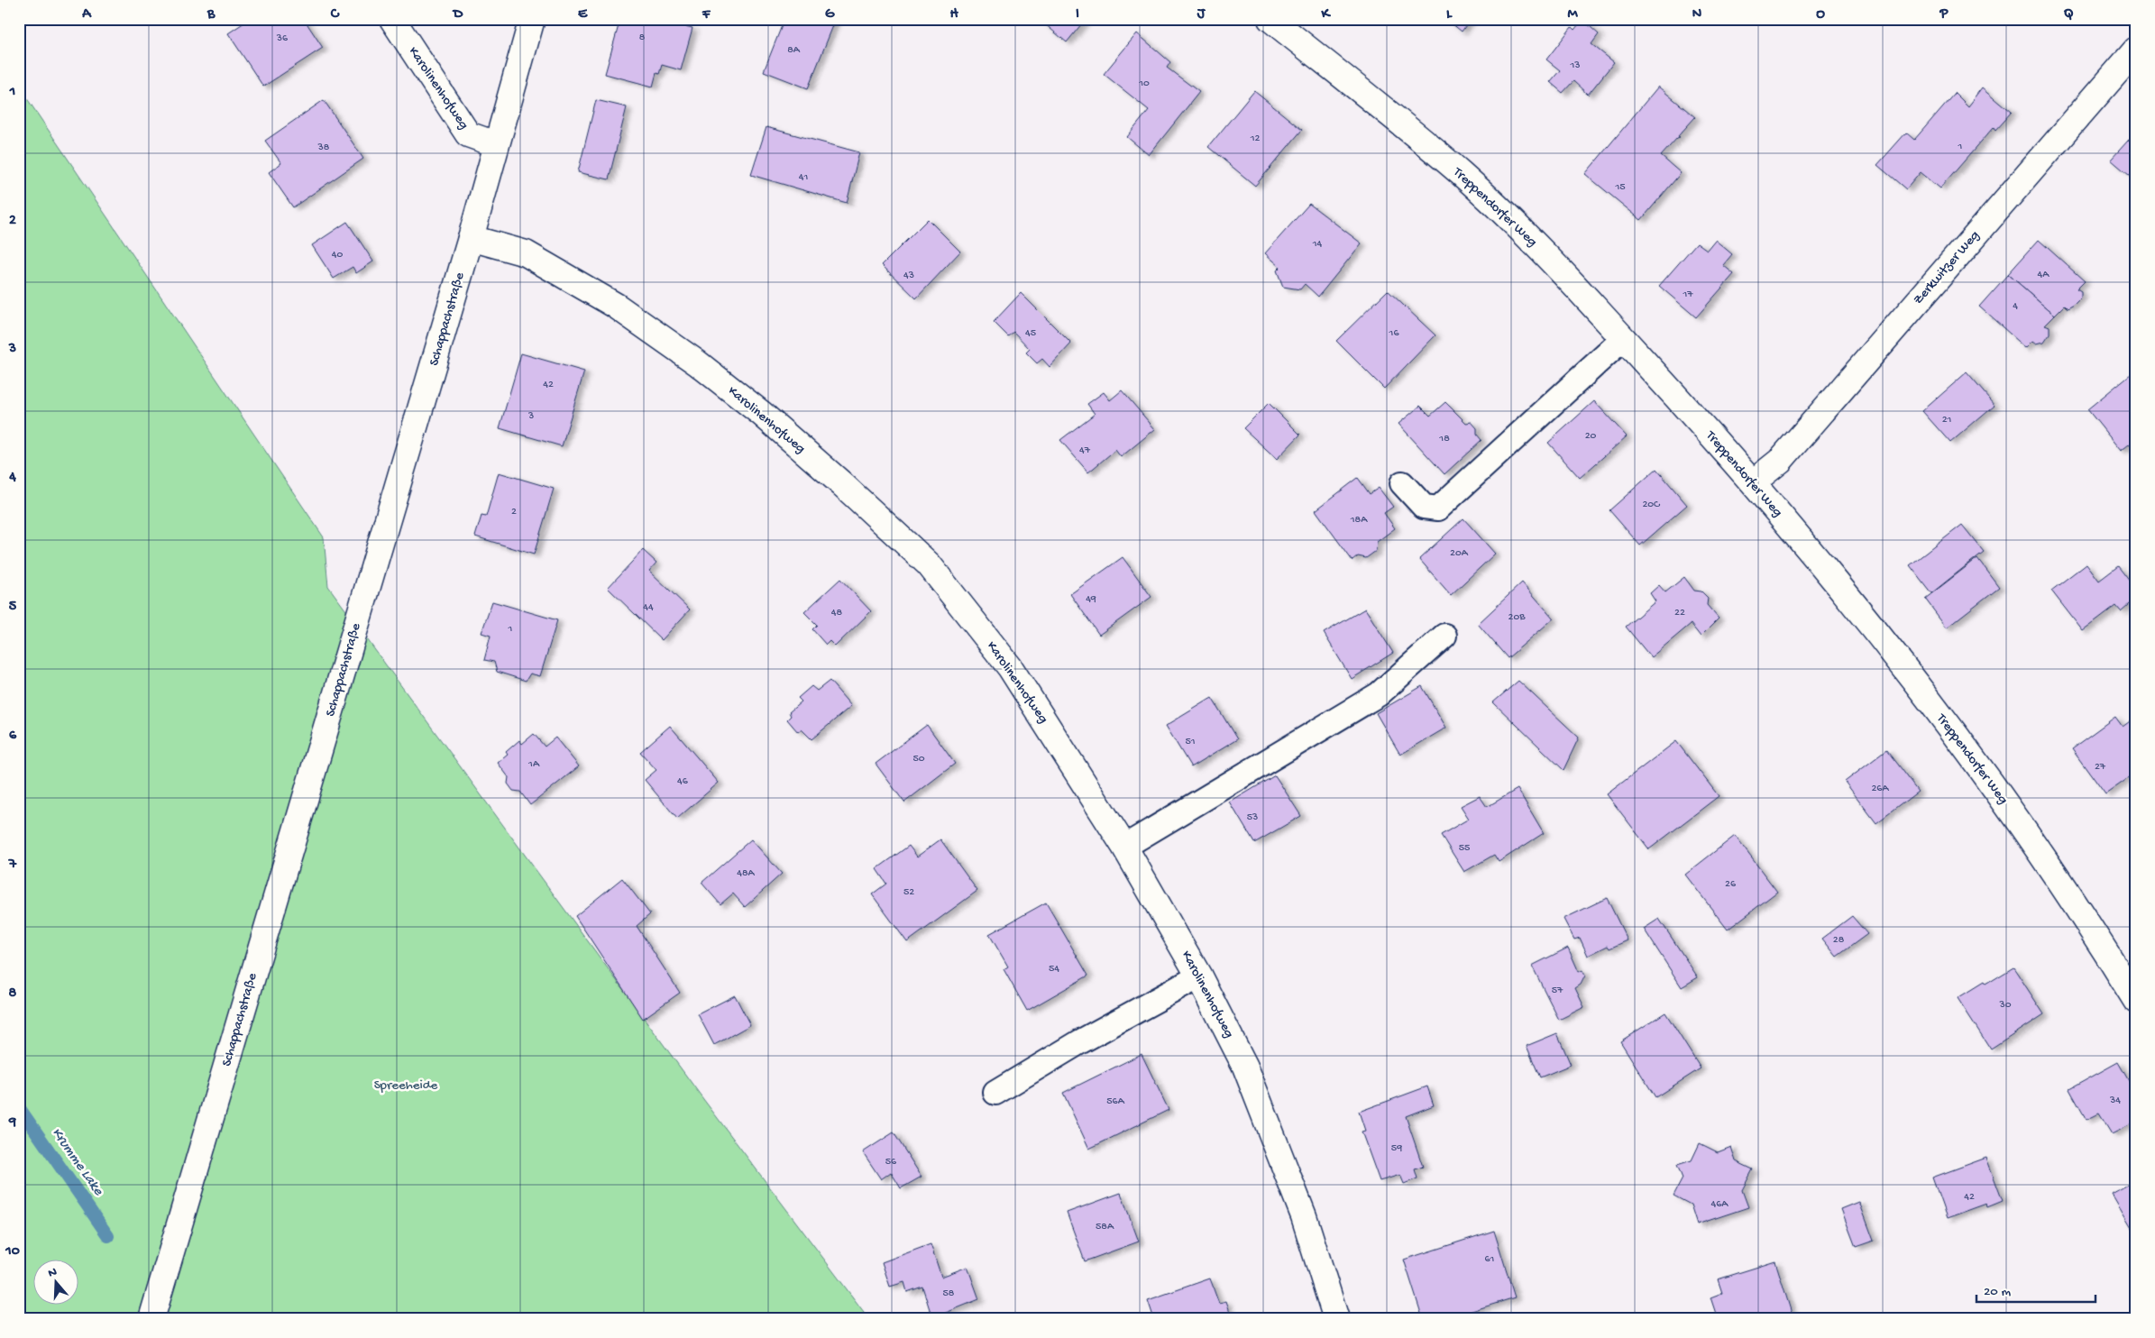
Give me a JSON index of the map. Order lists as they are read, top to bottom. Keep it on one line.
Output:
{"streets":{"street":["Karolinenhofweg","Treppendorfer Weg","Zerkwitzer Weg","Schappachstraße"]},"crossings":[["Karolinenhofweg","Schappachstraße"],["Treppendorfer Weg","Zerkwitzer Weg"]],"water":["Krumme Lake"],"parks":["Spreeheide"],"house_numbers":["8","36","8A","13","10","12","1","38","41","15","14","40","4A","43","17","4","45","16","42","3","21","20","18","47","20C","2","18A","20A","49","44","48","22","20B","1","51","50","1A","27","46","26A","53","55","48A","26","52","28","54","57","30","34","56A","59","56","42","46A","58A","61","58"],"scale_bar":"20 m","north":"top","grid":{"columns":["A","B","C","D","E","F","G","H","I","J","K","L","M","N","O","P","Q"],"rows":["1","2","3","4","5","6","7","8","9","10"]}}
